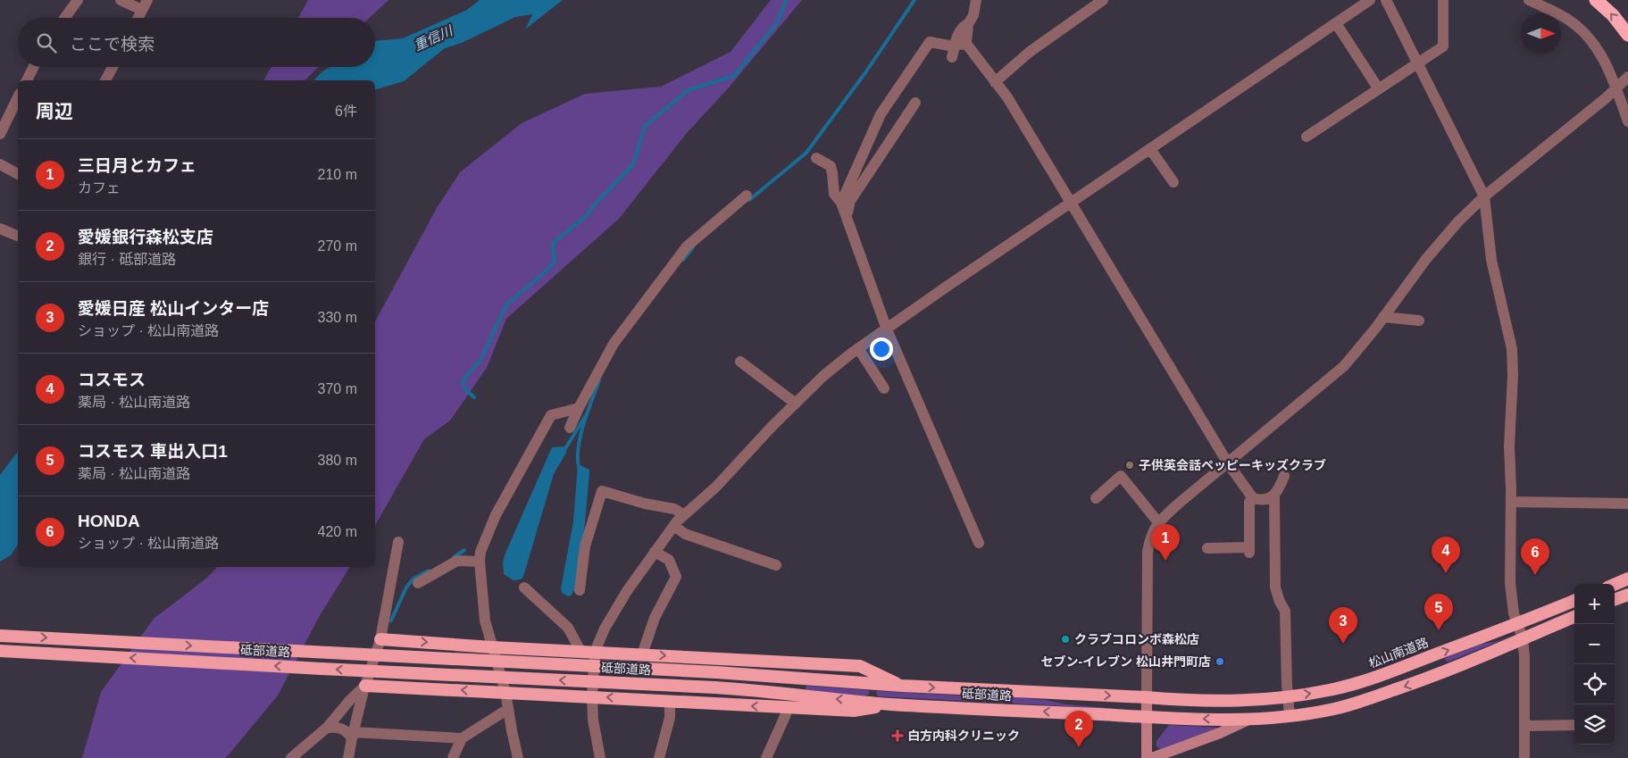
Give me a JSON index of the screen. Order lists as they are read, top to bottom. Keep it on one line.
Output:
{"streets":{"highway":["砥部道路","松山南道路"]},"crossings":[["砥部道路","松山南道路"]],"water":["重信川"],"places":{"other":["子供英会話ペッピーキッズクラブ","クラブコロンボ森松店","セブン-イレブン 松山井門町店"],"health":["白方内科クリニック"]},"north":"right","page":{"search":"ここで検索","heading":["周辺","6件"],"list":[{"mark":"1","name":"三日月とカフェ","note":"カフェ","value":"210 m"},{"mark":"2","name":"愛媛銀行森松支店","note":"銀行 · 砥部道路","value":"270 m"},{"mark":"3","name":"愛媛日産 松山インター店","note":"ショップ · 松山南道路","value":"330 m"},{"mark":"4","name":"コスモス","note":"薬局 · 松山南道路","value":"370 m"},{"mark":"5","name":"コスモス 車出入口1","note":"薬局 · 松山南道路","value":"380 m"},{"mark":"6","name":"HONDA","note":"ショップ · 松山南道路","value":"420 m"}],"pins":["1","4","6","5","3","2"],"map_buttons":["+","−"]}}
